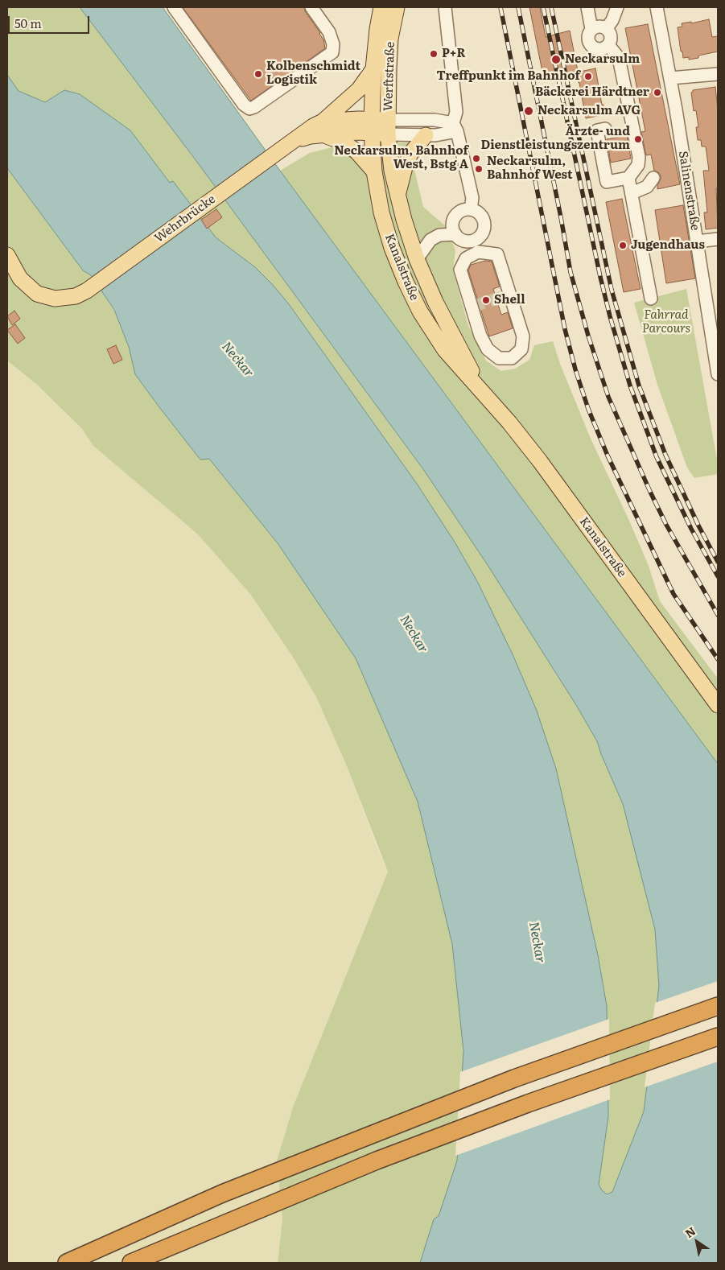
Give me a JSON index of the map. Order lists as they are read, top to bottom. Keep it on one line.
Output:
{"streets":{"main road":["Werftstraße","Wehrbrücke","Kanalstraße"],"street":["Salinenstraße"]},"crossings":[["Werftstraße","Wehrbrücke"],["Werftstraße","Kanalstraße"]],"water":["Neckar"],"parks":["Fahrrad Parcours"],"places":["P+R","Neckarsulm","Kolbenschmidt Logistik","Treffpunkt im Bahnhof","Bäckerei Härdtner","Neckarsulm AVG","Ärzte- und Dienstleistungszentrum","Neckarsulm, Bahnhof West, Bstg A","Neckarsulm, Bahnhof West","Jugendhaus","Shell"],"scale_bar":"50 m","north":"top left"}
